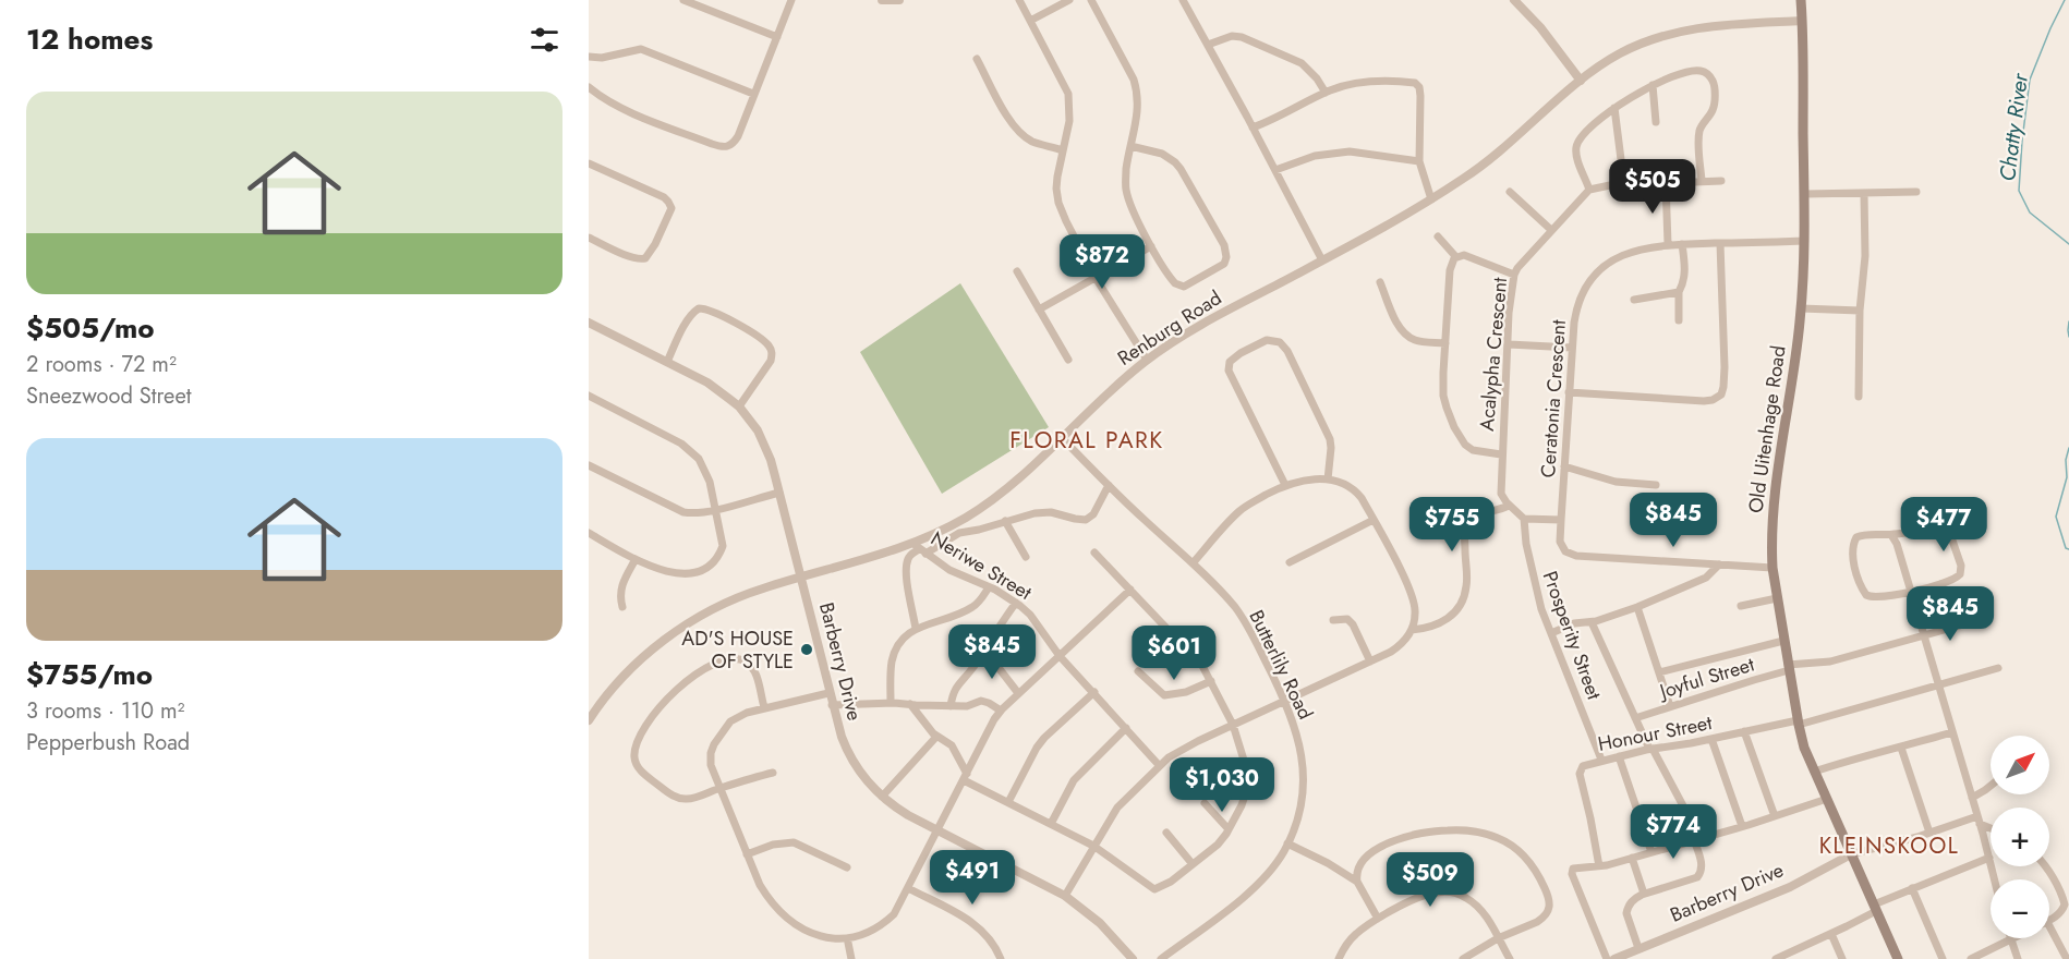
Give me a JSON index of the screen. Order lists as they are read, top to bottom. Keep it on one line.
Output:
{"streets":{"main road":["Old Uitenhage Road"],"street":["Renburg Road","Acalypha Crescent","Ceratonia Crescent","Neriwe Street","Prosperity Street","Barberry Drive","Butterlily Road","Joyful Street","Honour Street"]},"crossings":[["Renburg Road","Old Uitenhage Road"],["Renburg Road","Neriwe Street"],["Renburg Road","Barberry Drive"],["Renburg Road","Butterlily Road"],["Ceratonia Crescent","Old Uitenhage Road"],["Old Uitenhage Road","Barberry Drive"],["Old Uitenhage Road","Joyful Street"],["Old Uitenhage Road","Honour Street"],["Prosperity Street","Honour Street"]],"districts":["FLORAL PARK","KLEINSKOOL"],"water":["Chatty River"],"places":["AD'S HOUSE OF STYLE"],"north":"top right","page":{"heading":"12 homes","list":[{"name":"$505/mo","note":"2 rooms · 72 m² · Sneezwood Street"},{"name":"$755/mo","note":"3 rooms · 110 m² · Pepperbush Road"}],"price":["$505","$872","$845","$755","$477","$845","$845","$601","$1,030","$774","$491","$509"],"map_buttons":["+","−"]}}
